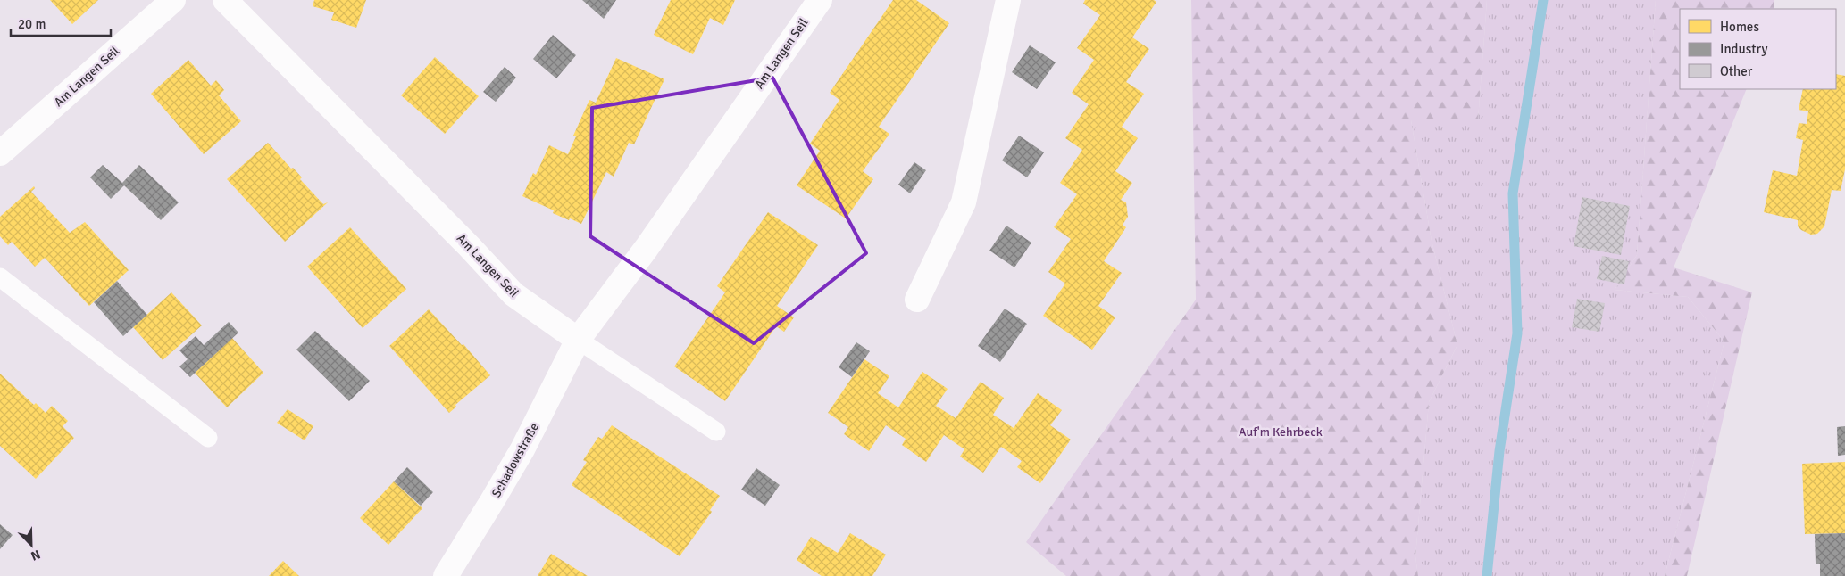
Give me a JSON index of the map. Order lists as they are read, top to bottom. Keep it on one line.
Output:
{"streets":{"street":["Am Langen Seil","Schadowstraße"]},"crossings":[["Am Langen Seil","Schadowstraße"]],"parks":["Auf'm Kehrbeck"],"legend":["Homes","Industry","Other"],"scale_bar":"20 m","north":"bottom right"}
